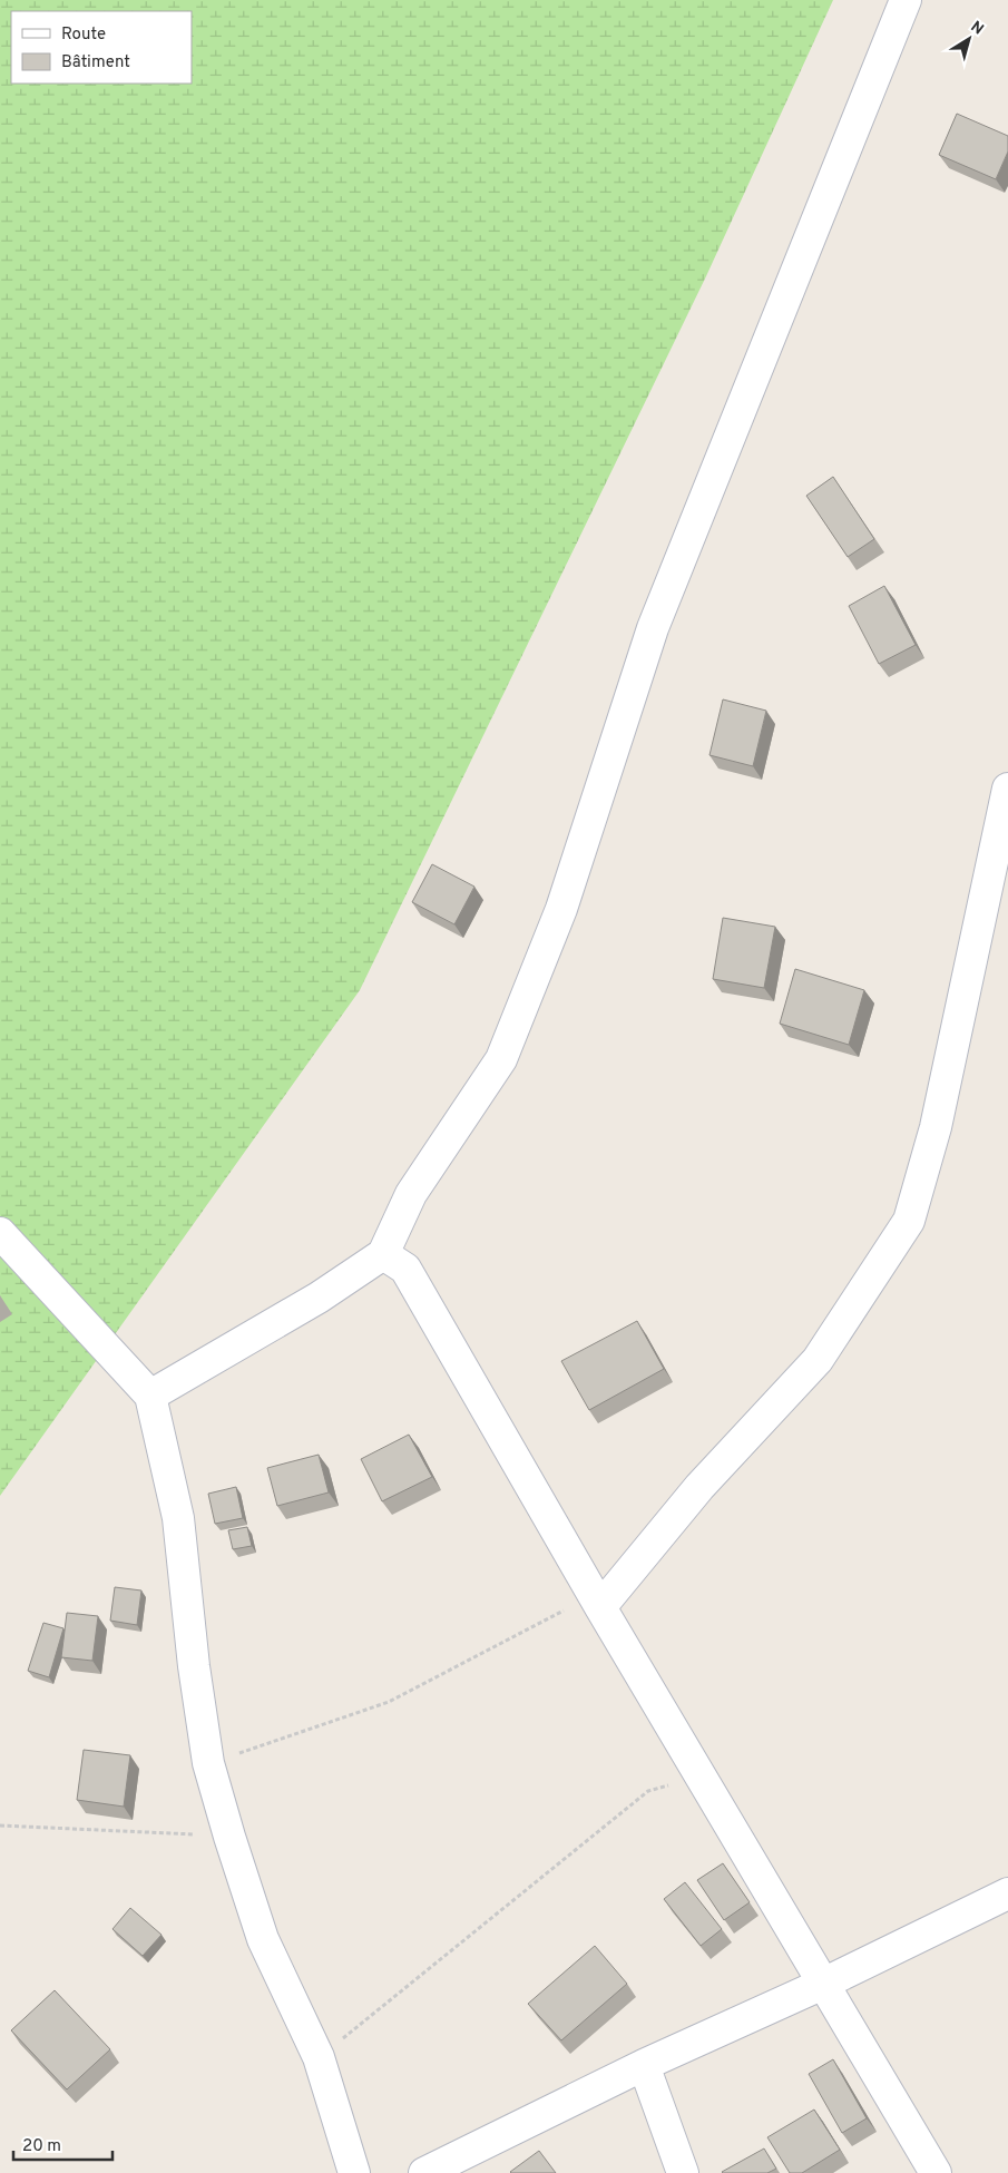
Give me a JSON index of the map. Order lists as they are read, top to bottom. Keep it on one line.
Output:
{"legend":["Route","Bâtiment"],"scale_bar":"20 m","north":"top right"}
